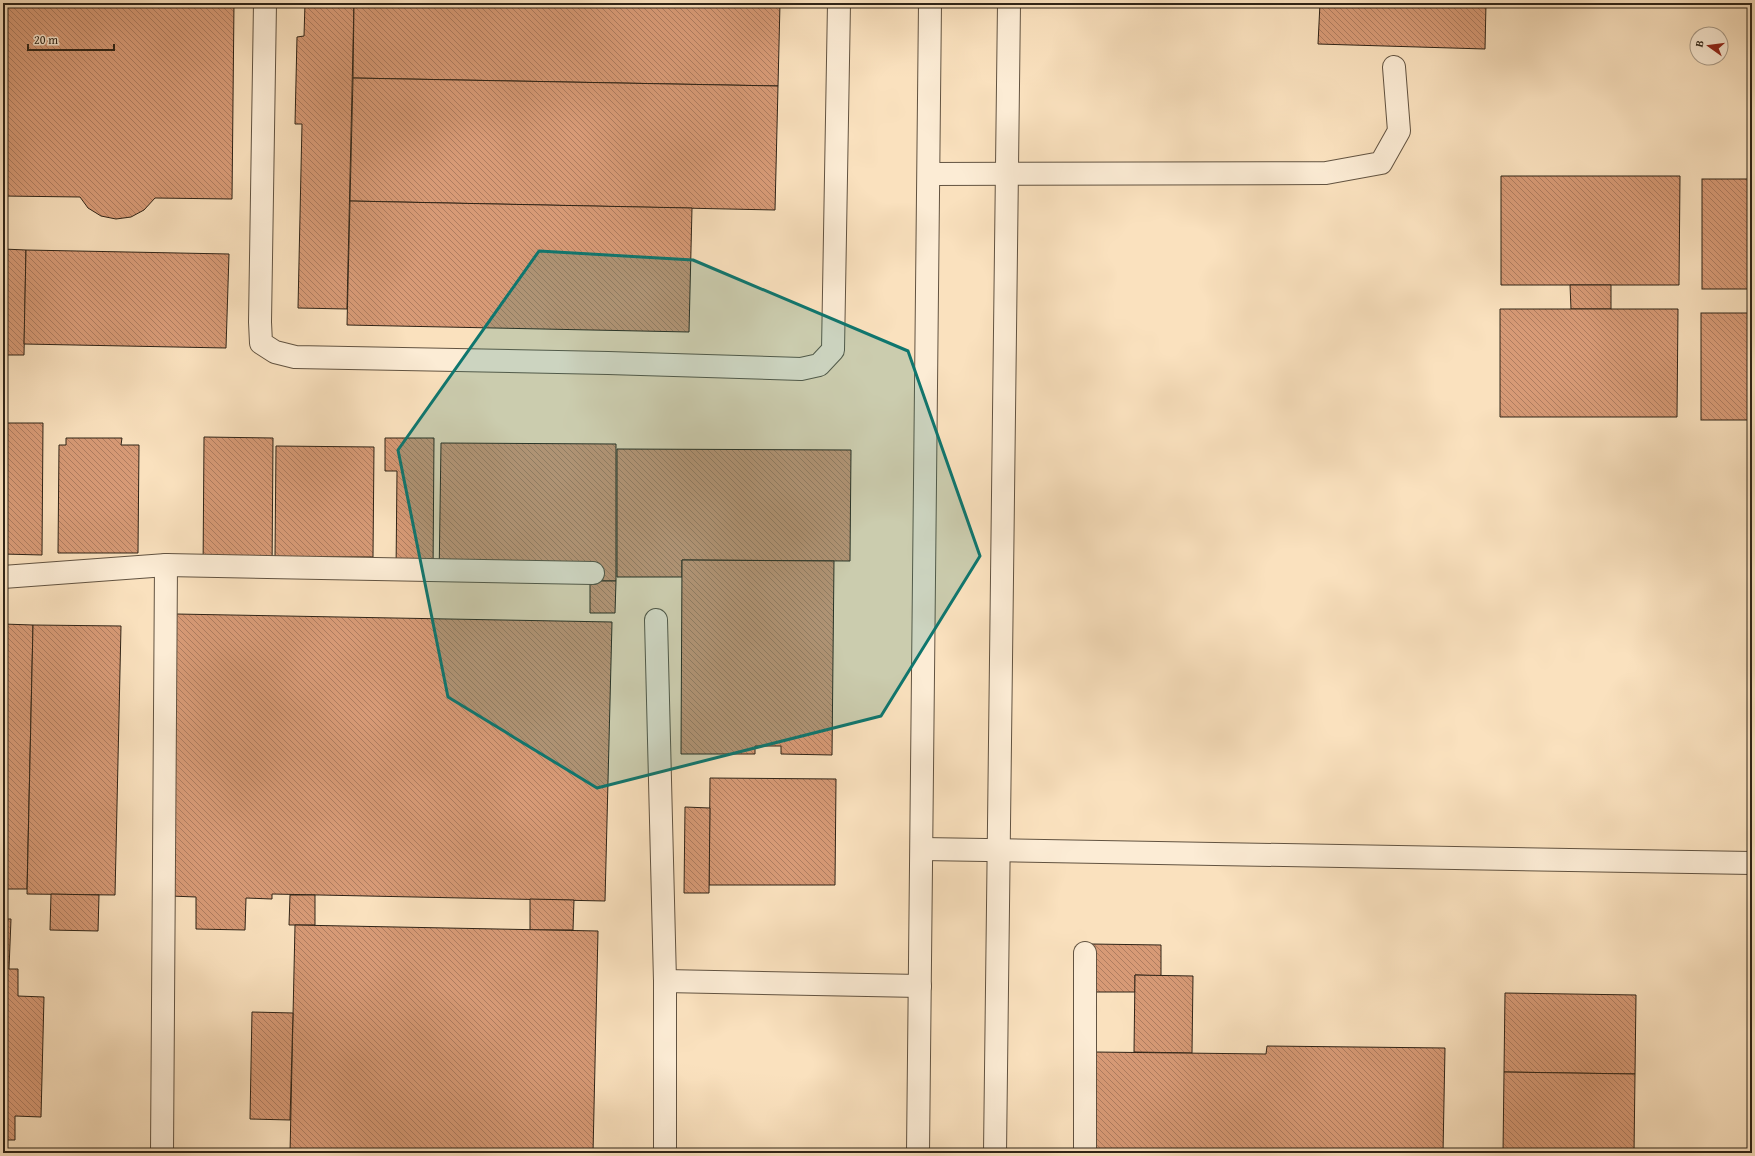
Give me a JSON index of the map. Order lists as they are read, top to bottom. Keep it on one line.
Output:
{"scale_bar":"20 m","north":"left"}
